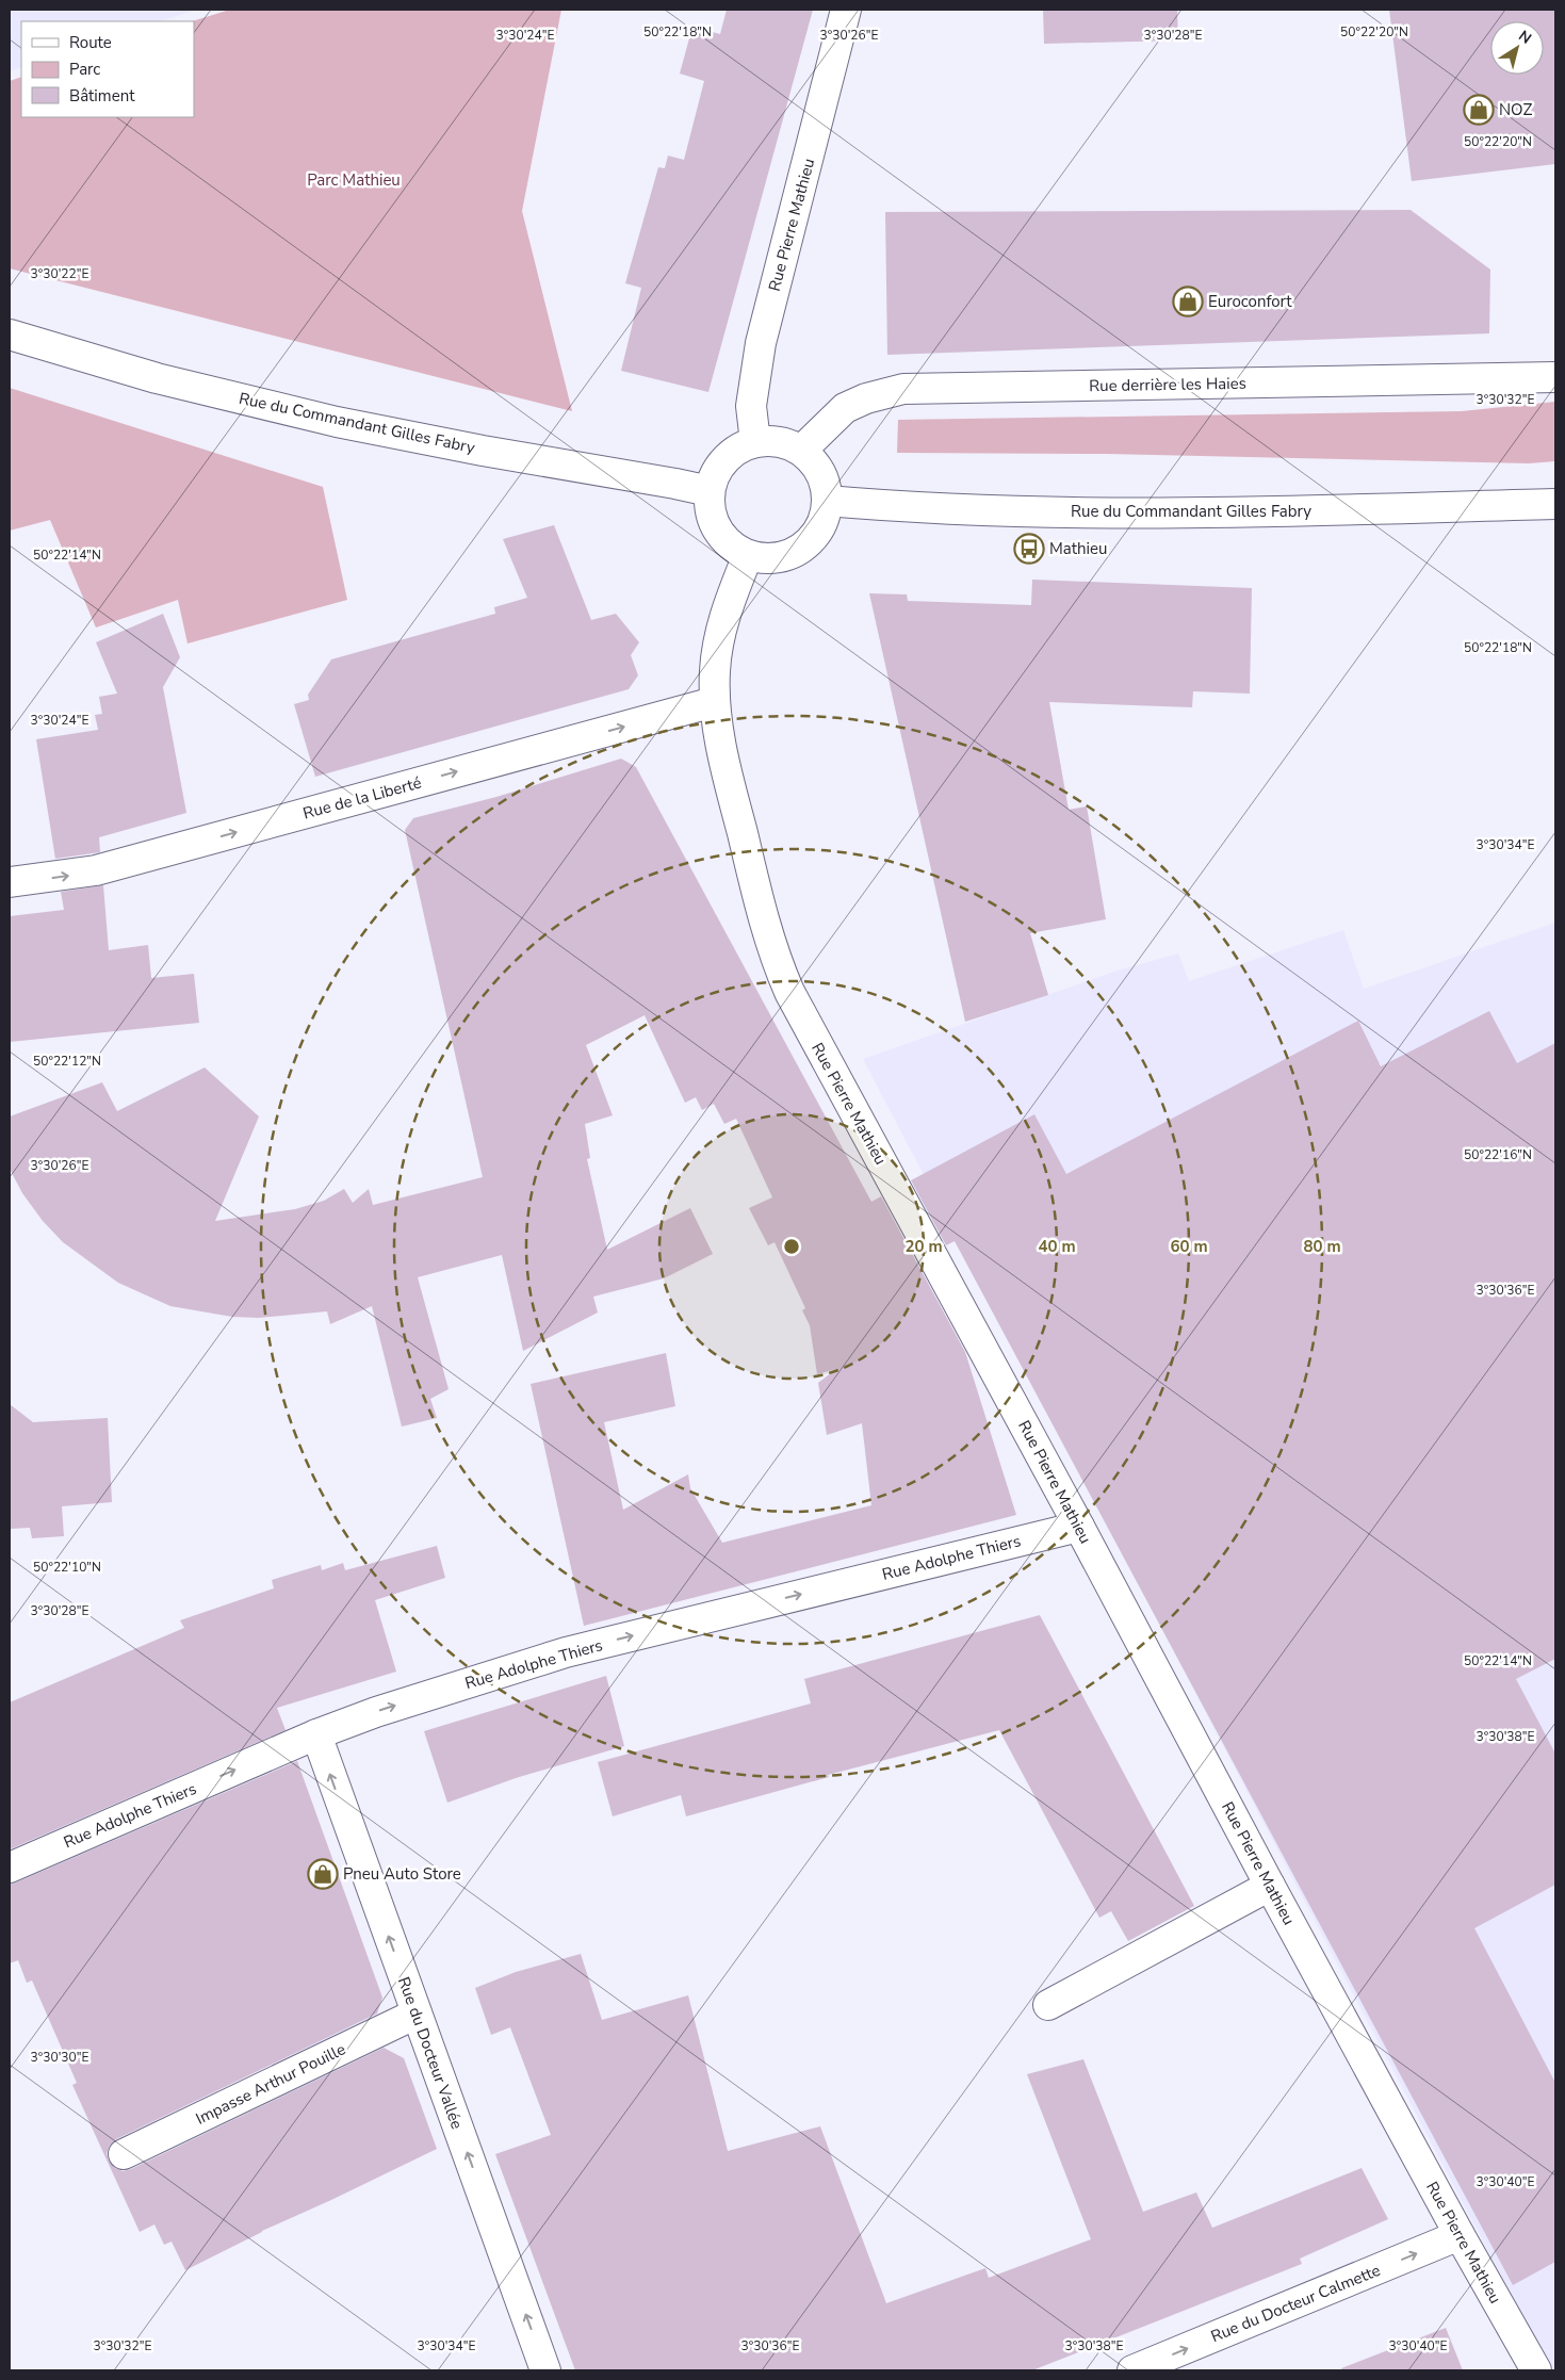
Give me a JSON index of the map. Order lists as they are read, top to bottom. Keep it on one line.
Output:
{"streets":{"street":["Rue Pierre Mathieu","Rue derrière les Haies","Rue du Commandant Gilles Fabry","Rue de la Liberté","Rue Adolphe Thiers","Rue du Docteur Vallée","Impasse Arthur Pouille","Rue du Docteur Calmette"]},"crossings":[["Rue Pierre Mathieu","Rue derrière les Haies"],["Rue Pierre Mathieu","Rue du Commandant Gilles Fabry"],["Rue Pierre Mathieu","Rue de la Liberté"],["Rue Pierre Mathieu","Rue Adolphe Thiers"],["Rue Pierre Mathieu","Rue du Docteur Calmette"],["Rue derrière les Haies","Rue du Commandant Gilles Fabry"],["Rue Adolphe Thiers","Rue du Docteur Vallée"],["Rue du Docteur Vallée","Impasse Arthur Pouille"]],"one_way":["Rue de la Liberté","Rue Adolphe Thiers","Rue du Docteur Vallée","Rue du Docteur Calmette"],"parks":["Parc Mathieu"],"places":{"shop":["NOZ","Euroconfort","Pneu Auto Store"],"bus stop":["Mathieu"]},"legend":["Route","Parc","Bâtiment"],"north":"top right","coordinates":["50°22'18\"N","50°22'20\"N","3°30'24\"E","3°30'26\"E","3°30'28\"E","3°30'22\"E","3°30'32\"E","50°22'14\"N","3°30'34\"E","50°22'12\"N","50°22'16\"N","3°30'36\"E","50°22'10\"N","3°30'38\"E","3°30'30\"E","3°30'40\"E"],"rings":["20 m","40 m","60 m","80 m"]}
